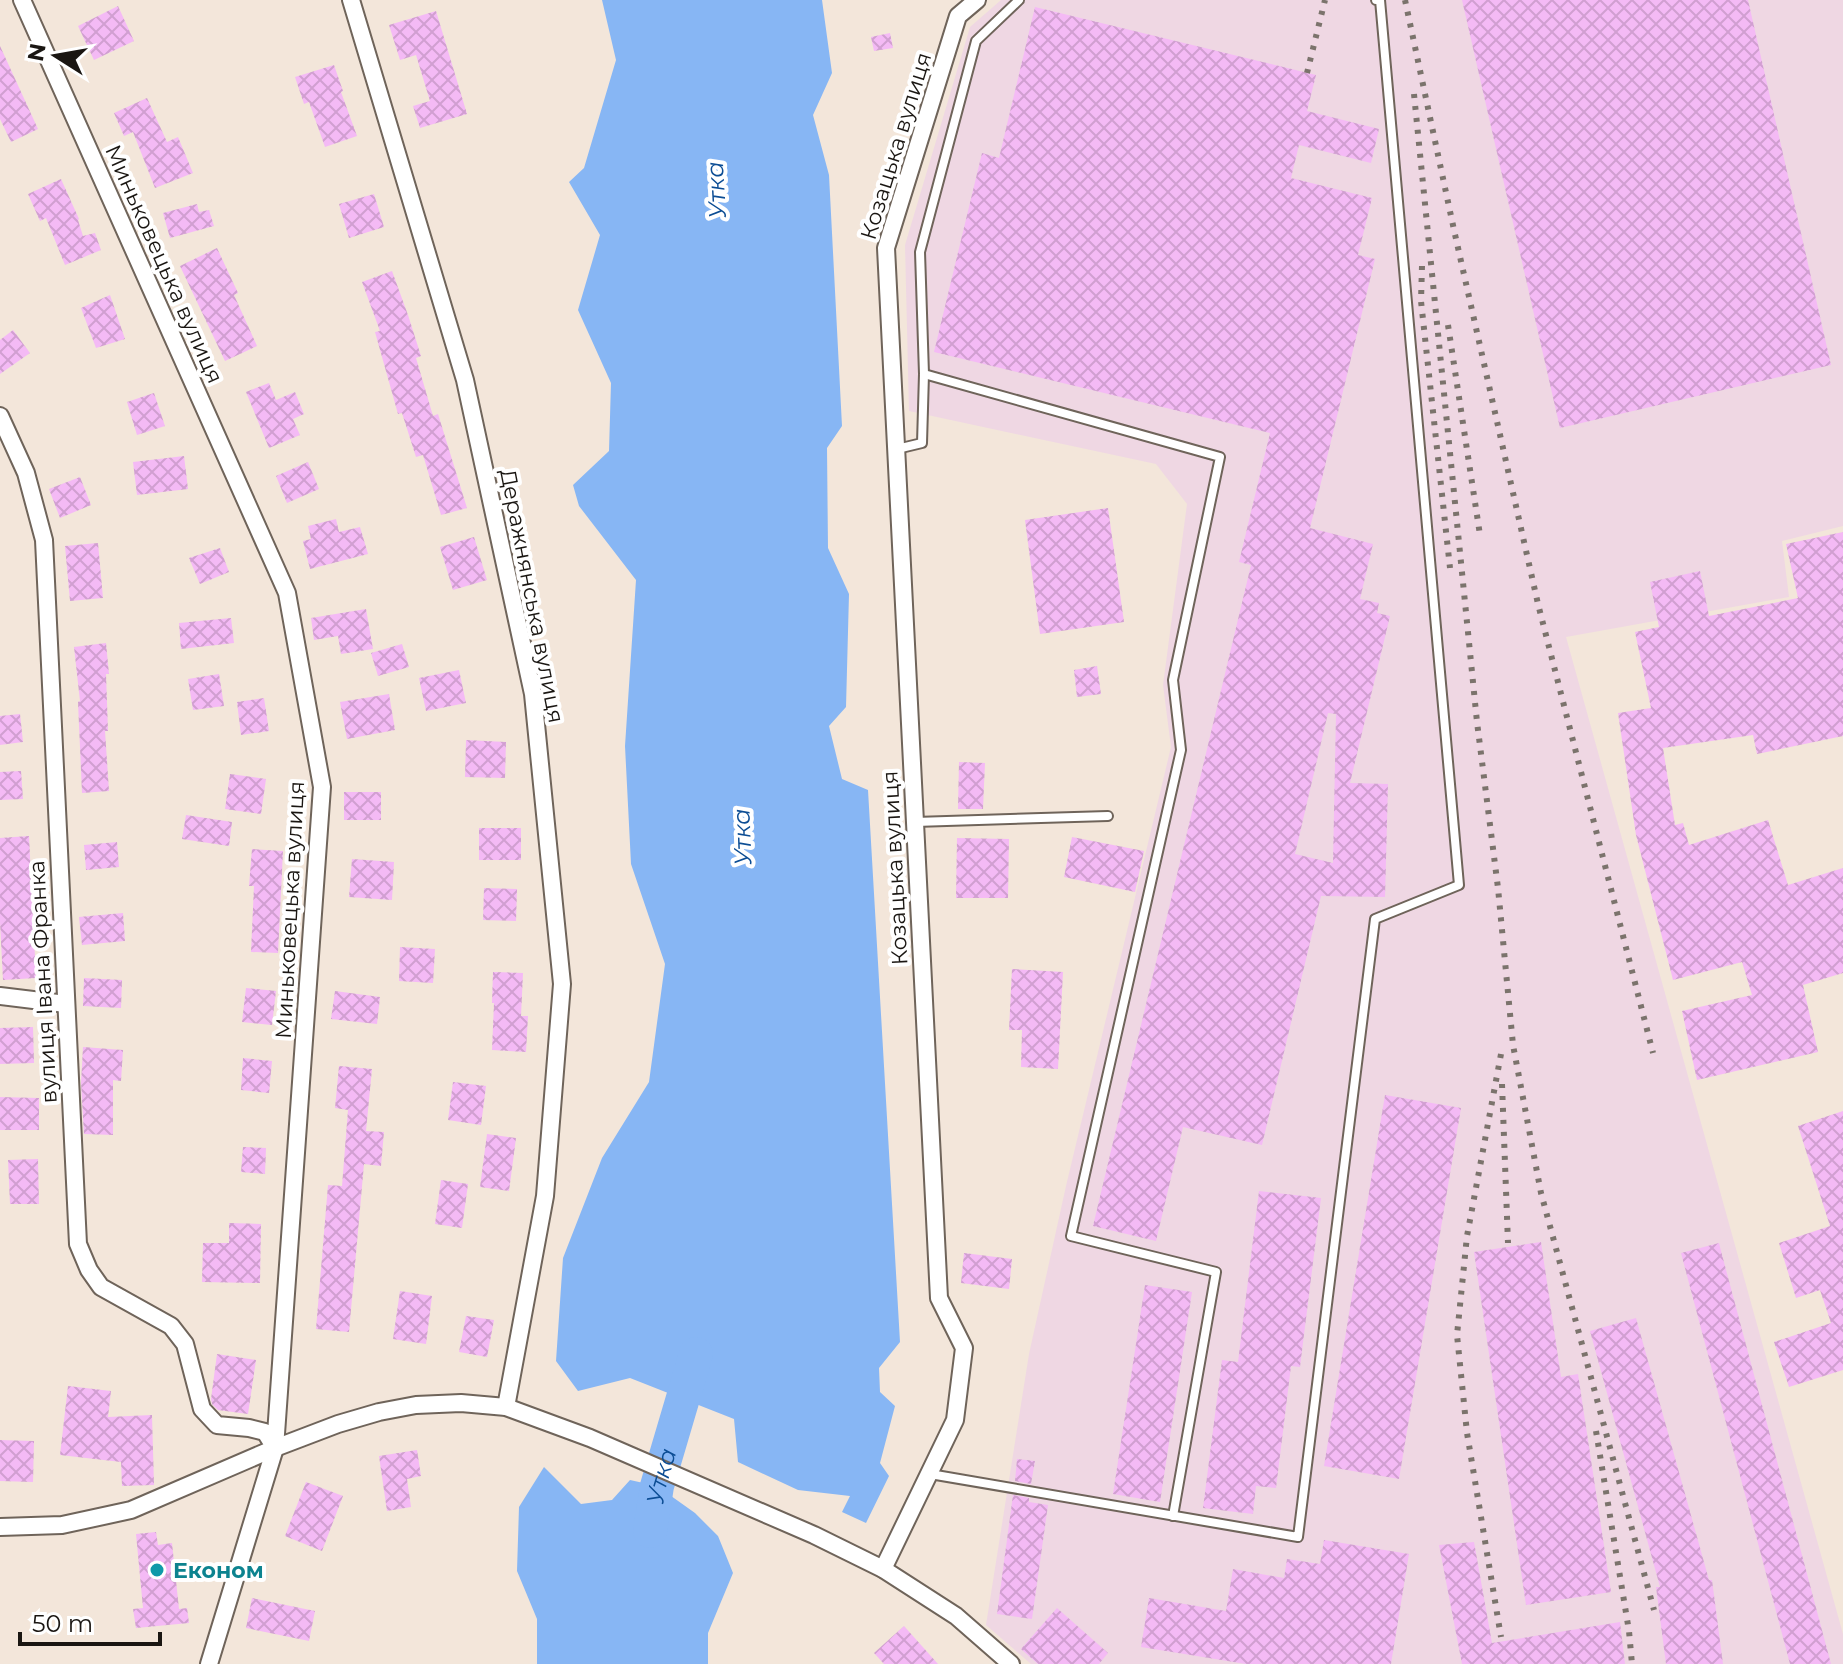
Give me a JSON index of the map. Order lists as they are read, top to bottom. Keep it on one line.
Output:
{"streets":{"street":["Козацька вулиця","Миньковецька вулиця","Деражнянська вулиця","вулиця Івана Франка"]},"crossings":[["Миньковецька вулиця","вулиця Івана Франка"]],"water":["Утка"],"places":["Економ"],"scale_bar":"50 m","north":"left"}
